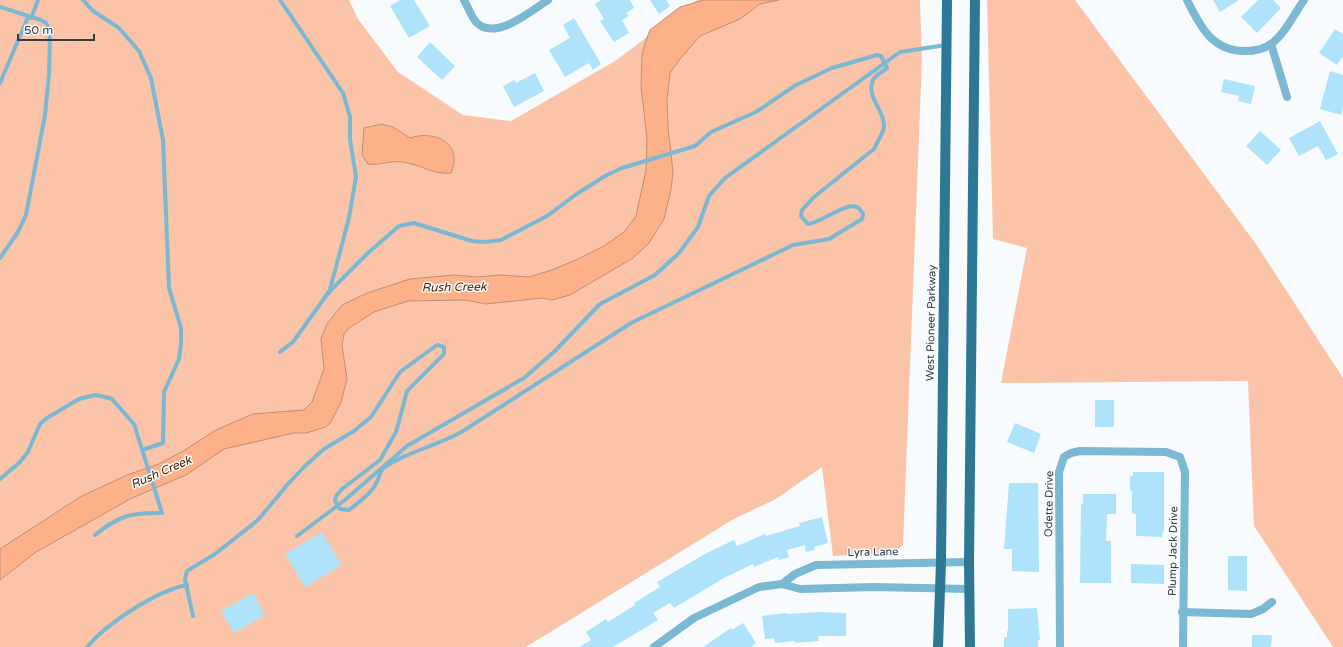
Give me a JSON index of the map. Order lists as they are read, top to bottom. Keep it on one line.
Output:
{"streets":{"main road":["West Pioneer Parkway"],"street":["Odette Drive","Plump Jack Drive","Lyra Lane"]},"crossings":[["West Pioneer Parkway","Lyra Lane"],["Odette Drive","Plump Jack Drive"]],"water":["Rush Creek"],"scale_bar":"50 m"}
